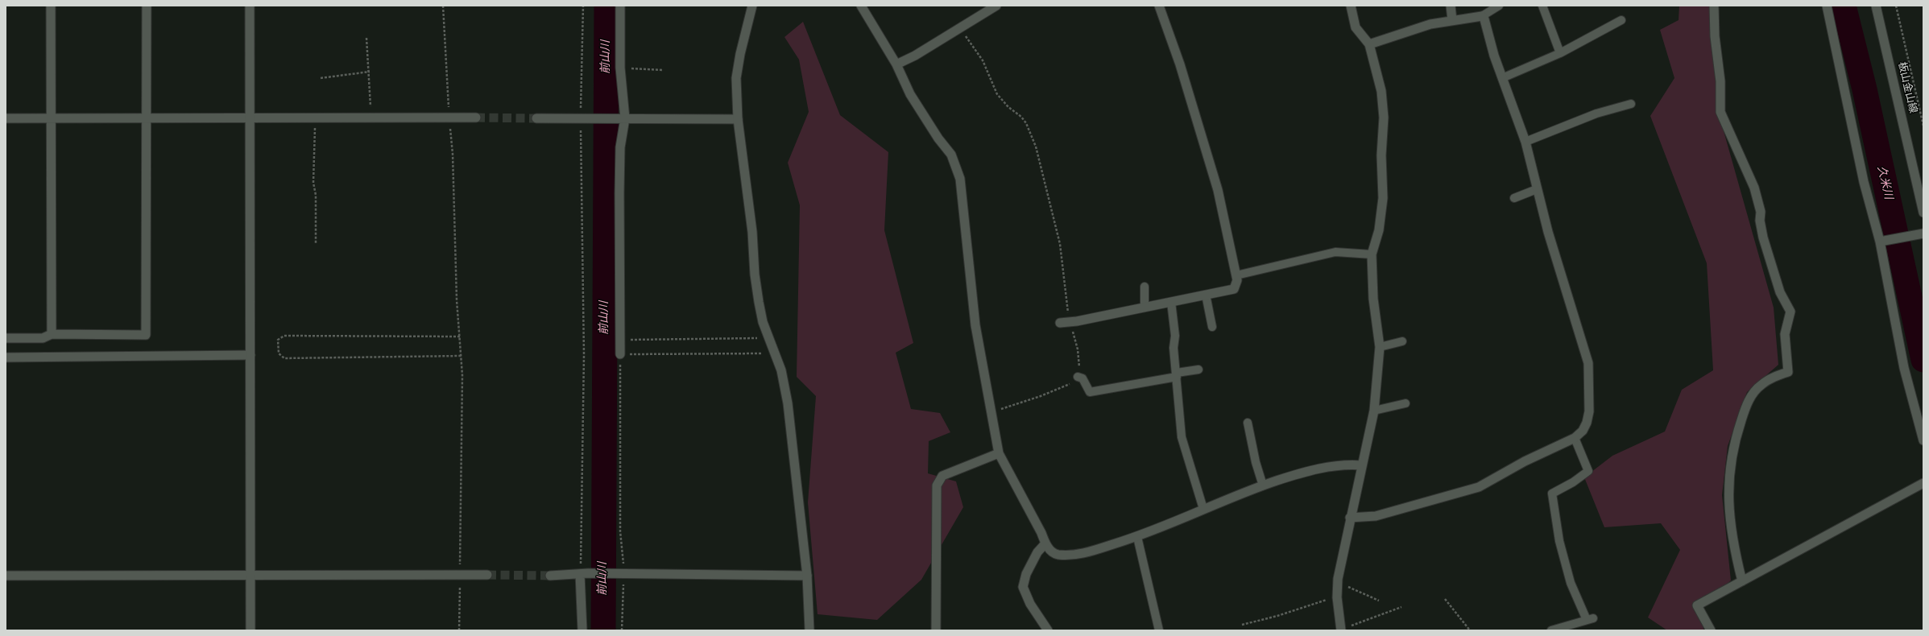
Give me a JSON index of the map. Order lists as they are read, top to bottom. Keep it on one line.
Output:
{"streets":{"street":["板山金山線"]},"water":["前山川","久米川"]}
